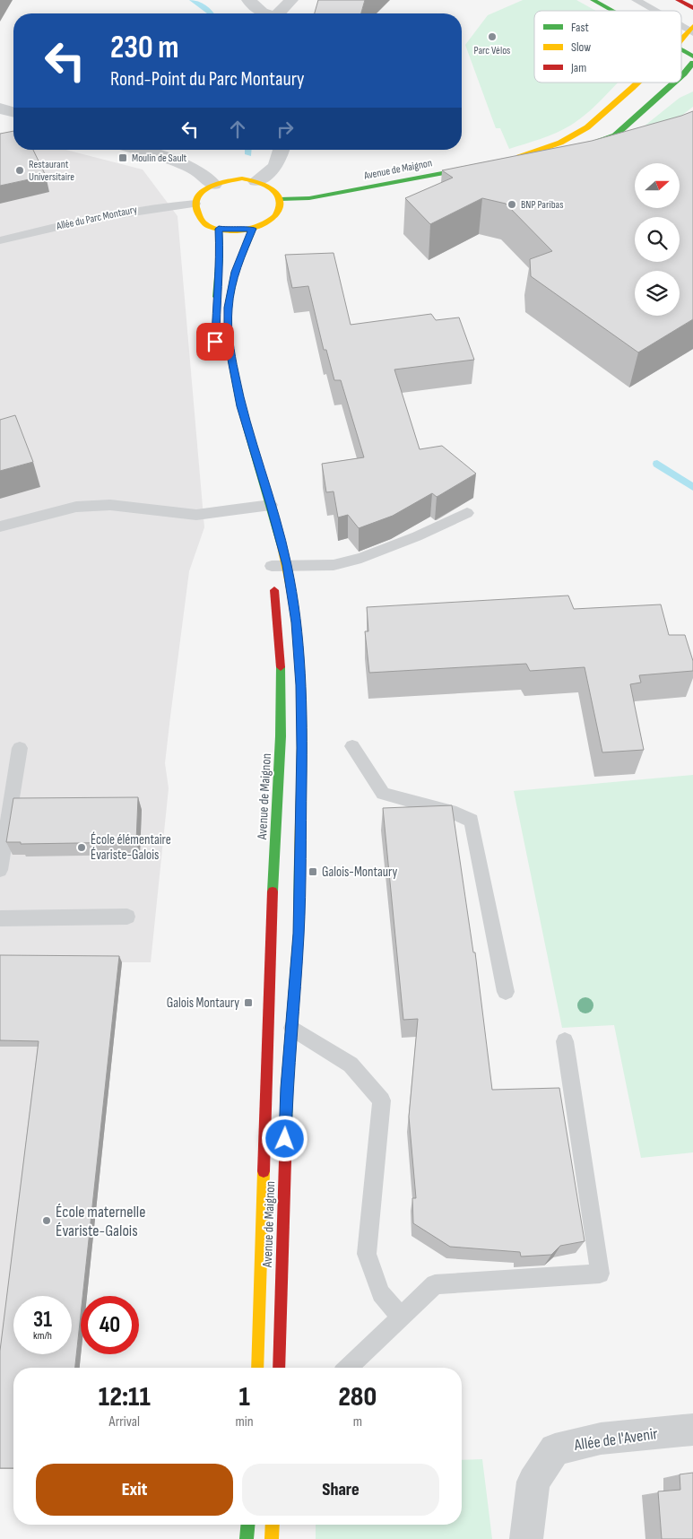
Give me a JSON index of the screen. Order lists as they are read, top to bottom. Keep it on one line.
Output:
{"streets":{"street":["Avenue de Maignon","Allée de l'Avenir"],"lane":["Allée du Parc Montaury"]},"crossings":[["Avenue de Maignon","Allée du Parc Montaury"]],"places":{"other":["Parc Vélos","Restaurant Universitaire","BNP Paribas","École élémentaire Évariste-Galois","École maternelle Évariste-Galois"],"transit":["Moulin de Sault","Galois-Montaury","Galois Montaury"]},"legend":["Fast","Slow","Jam"],"north":"right","page":{"turn":["230 m","Rond-Point du Parc Montaury"],"speed":"31 km/h","limit":"40","eta":["12:11","Arrival","1","min","280","m"],"buttons":["Exit","Share"]}}
